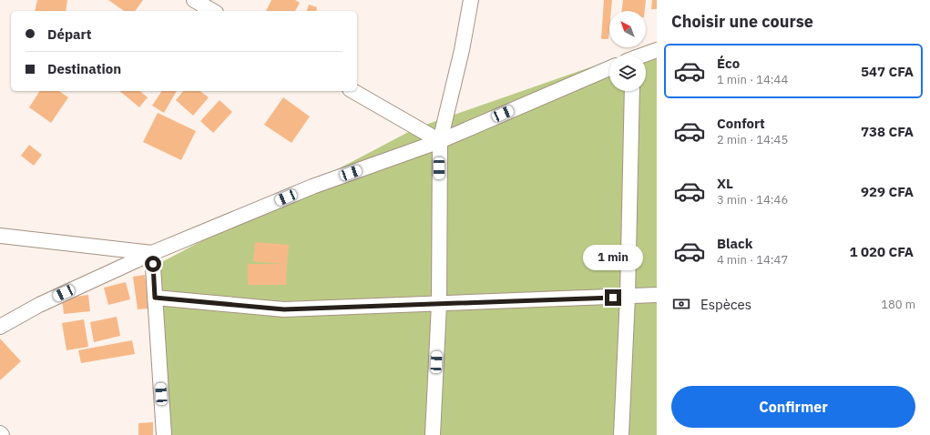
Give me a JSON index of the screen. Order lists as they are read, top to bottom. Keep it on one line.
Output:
{"north":"top left","page":{"heading":"Choisir une course","banner":["Départ","Destination"],"list":[{"name":"Éco","note":"1 min · 14:44","value":"547 CFA"},{"name":"Confort","note":"2 min · 14:45","value":"738 CFA"},{"name":"XL","note":"3 min · 14:46","value":"929 CFA"},{"name":"Black","note":"4 min · 14:47","value":"1 020 CFA"}],"bubble":"1 min","pay":["Espèces","180 m"],"buttons":"Confirmer"}}
